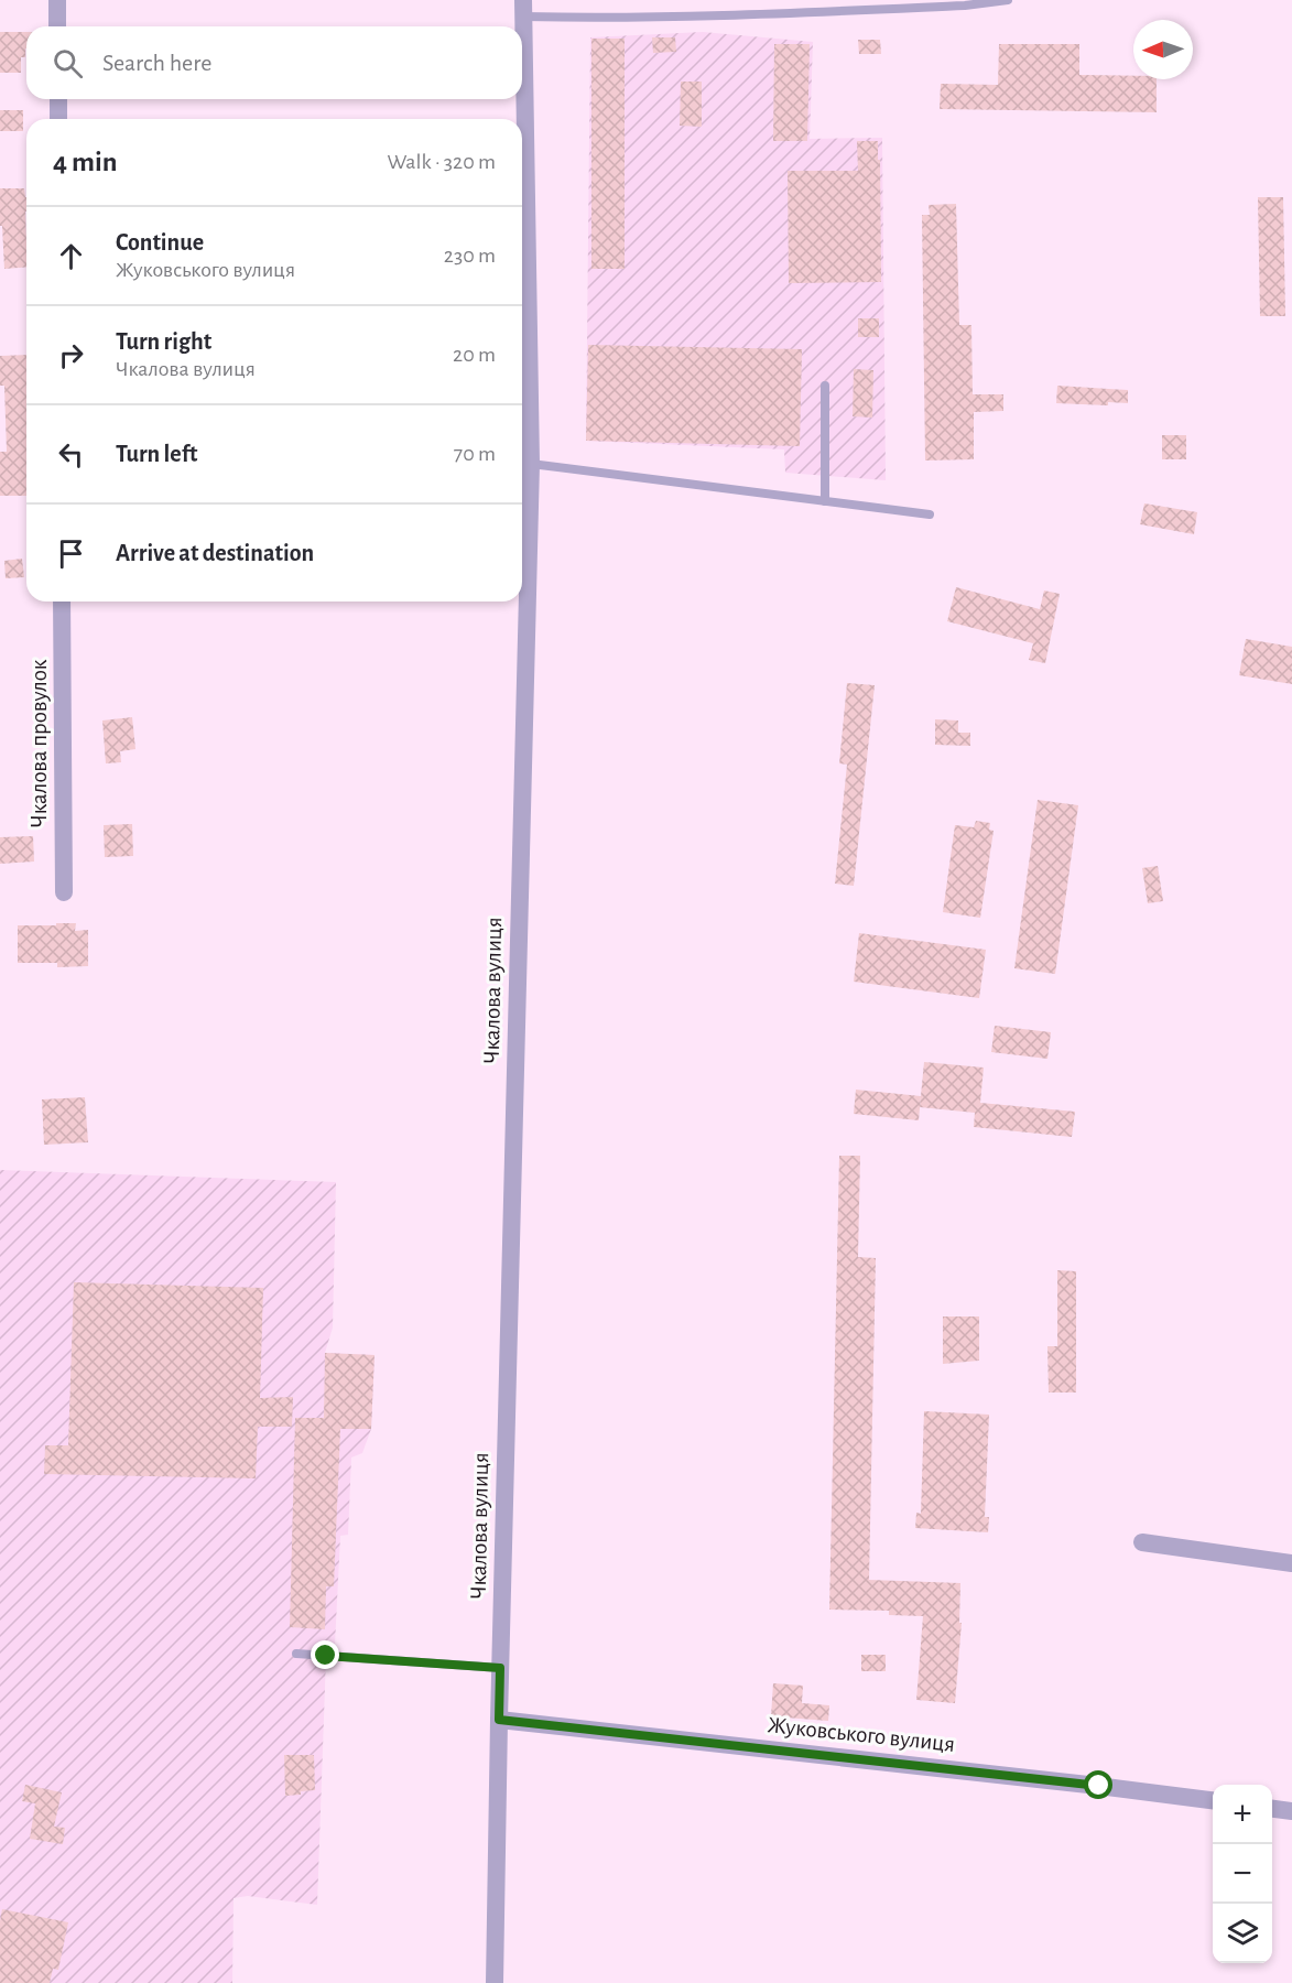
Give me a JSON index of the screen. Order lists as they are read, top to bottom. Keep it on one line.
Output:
{"streets":{"street":["Чкалова провулок","Чкалова вулиця","Жуковського вулиця"]},"crossings":[["Чкалова вулиця","Жуковського вулиця"]],"north":"left","page":{"search":"Search here","heading":["4 min","Walk · 320 m"],"list":[["Continue","Жуковського вулиця","230 m"],["Turn right","Чкалова вулиця","20 m"],["Turn left","70 m"],"Arrive at destination"],"map_buttons":["+","−"]}}
